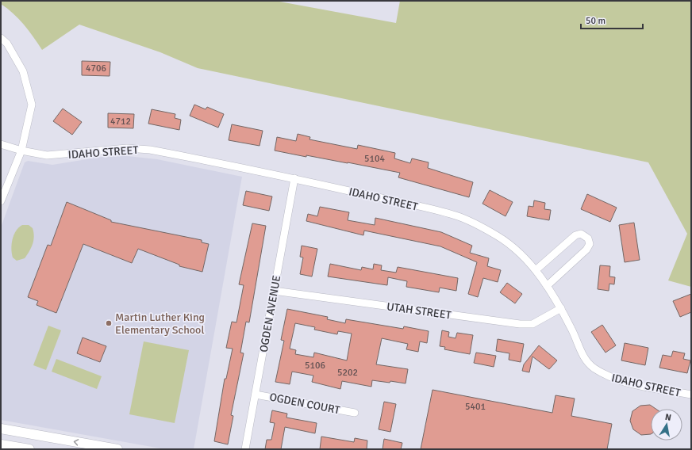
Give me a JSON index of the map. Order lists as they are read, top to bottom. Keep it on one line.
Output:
{"streets":{"street":["IDAHO STREET","UTAH STREET","OGDEN AVENUE","OGDEN COURT"]},"crossings":[["IDAHO STREET","UTAH STREET"],["IDAHO STREET","OGDEN AVENUE"],["UTAH STREET","OGDEN AVENUE"],["OGDEN AVENUE","OGDEN COURT"]],"places":["Martin Luther King Elementary School"],"house_numbers":["4706","4712","5104","5106","5202","5401"],"scale_bar":"50 m","north":"top"}
